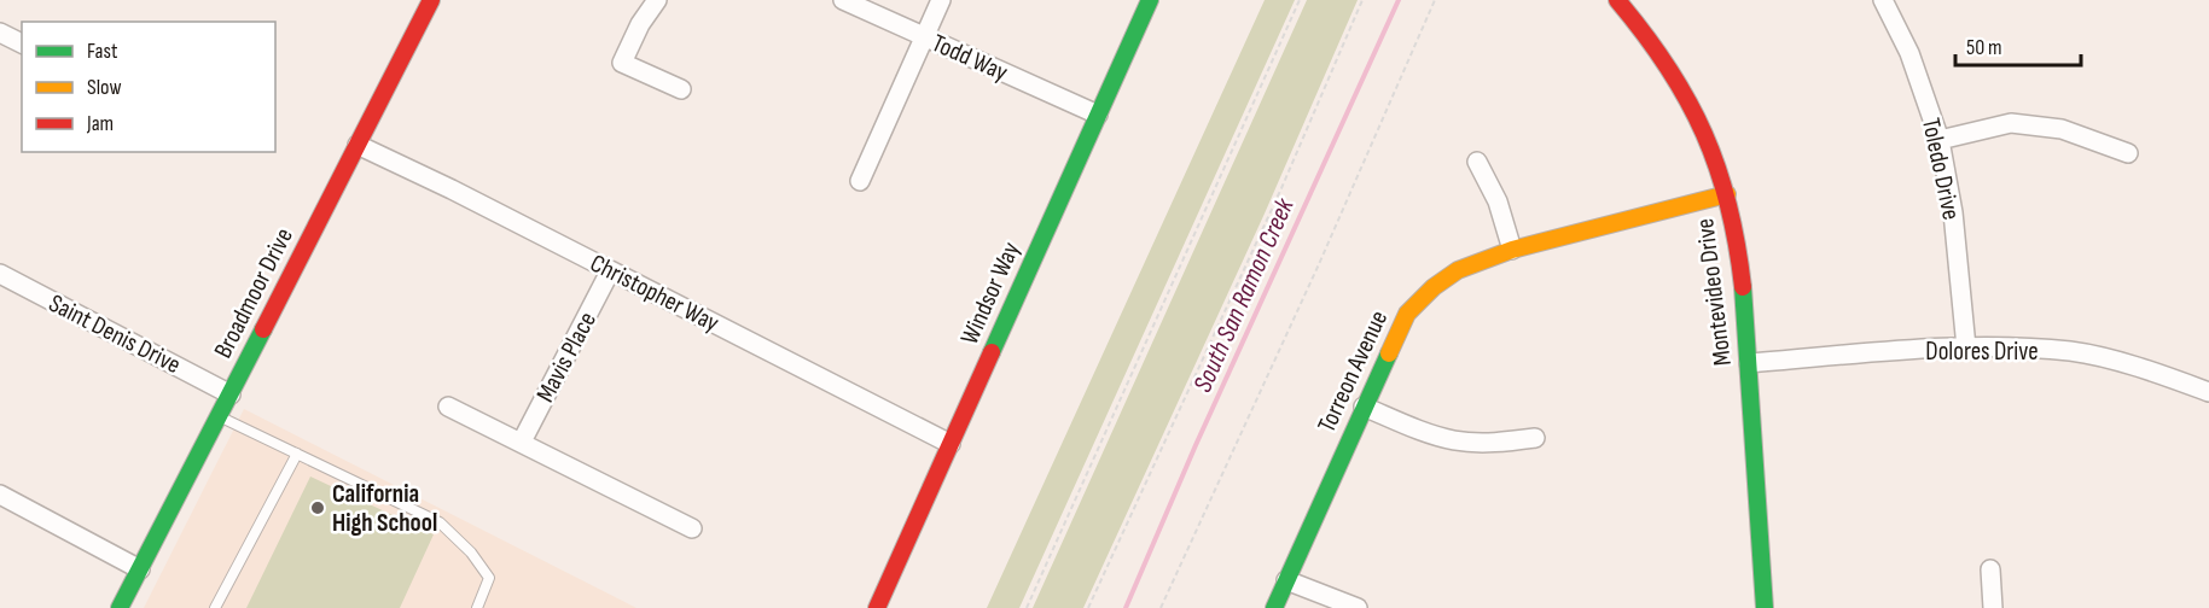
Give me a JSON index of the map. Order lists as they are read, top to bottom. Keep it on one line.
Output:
{"streets":{"street":["Todd Way","Toledo Drive","Montevideo Drive","Broadmoor Drive","Christopher Way","Windsor Way","Saint Denis Drive","Dolores Drive","Mavis Place","Torreon Avenue"]},"crossings":[["Todd Way","Windsor Way"],["Toledo Drive","Dolores Drive"],["Montevideo Drive","Dolores Drive"],["Montevideo Drive","Torreon Avenue"],["Broadmoor Drive","Christopher Way"],["Broadmoor Drive","Saint Denis Drive"],["Christopher Way","Windsor Way"],["Christopher Way","Mavis Place"]],"water":["South San Ramon Creek"],"places":["California High School"],"legend":["Fast","Slow","Jam"],"scale_bar":"50 m"}
